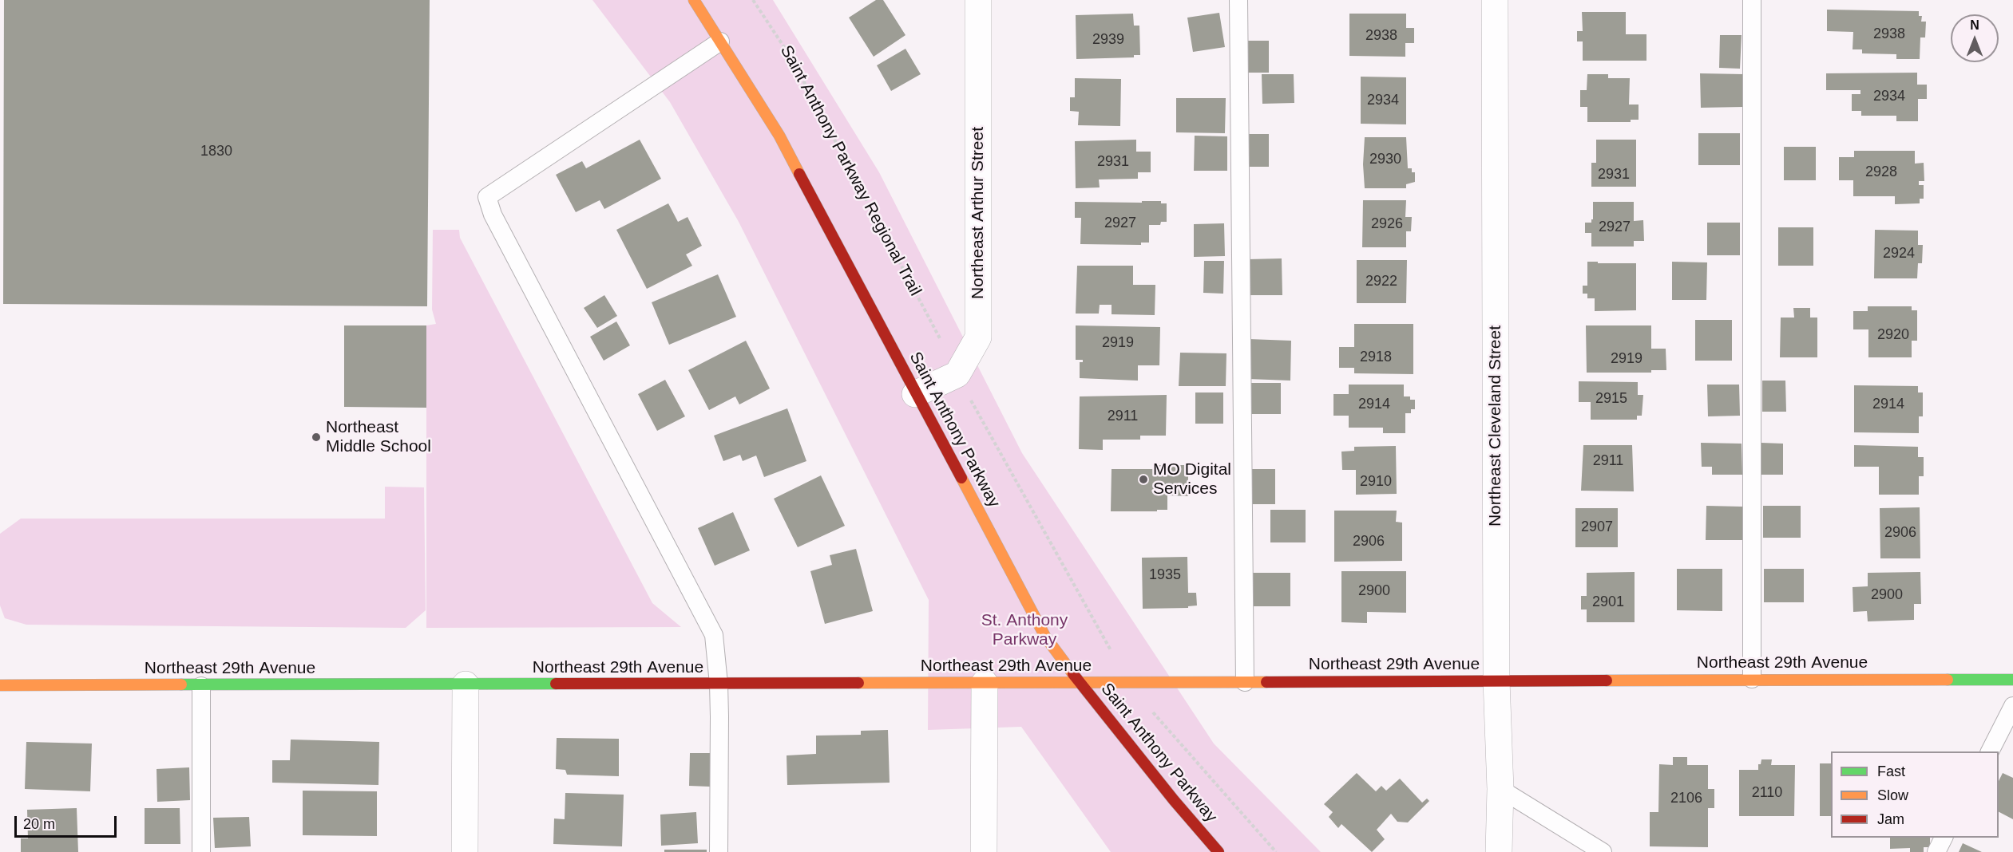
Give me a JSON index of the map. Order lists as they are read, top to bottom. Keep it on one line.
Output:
{"streets":{"street":["Northeast Arthur Street","Northeast Cleveland Street","Saint Anthony Parkway","Northeast 29th Avenue"],"path":["Saint Anthony Parkway Regional Trail"]},"crossings":[["Northeast Arthur Street","Saint Anthony Parkway"],["Northeast Cleveland Street","Northeast 29th Avenue"],["Saint Anthony Parkway","Northeast 29th Avenue"]],"parks":["St. Anthony Parkway"],"places":["Northeast Middle School","MO Digital Services"],"house_numbers":["2938","2938","2939","2934","2934","1830","2930","2931","2928","2931","2927","2926","2927","2924","2922","2920","2919","2918","2919","2915","2914","2914","2911","2911","2910","2907","2906","2906","1935","2900","2900","2901","2110","2106"],"legend":["Fast","Slow","Jam"],"scale_bar":"20 m","north":"top"}
